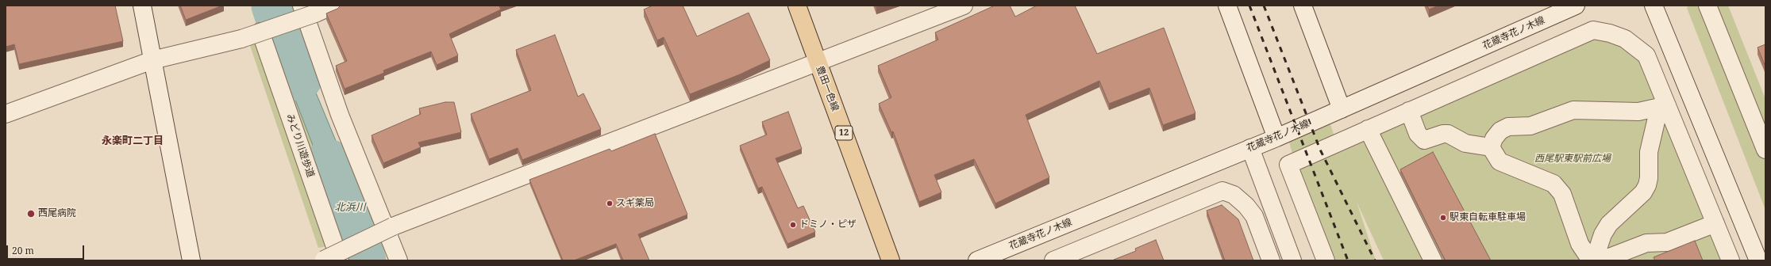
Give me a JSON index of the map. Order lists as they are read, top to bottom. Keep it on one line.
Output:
{"streets":{"main road":["豊田一色線","12"],"street":["花蔵寺花ノ木線","みどり川遊歩道"]},"districts":["永楽町二丁目"],"water":["北浜川"],"parks":["西尾駅東駅前広場"],"places":["スギ薬局","西尾病院","駅東自転車駐車場","ドミノ・ピザ"],"scale_bar":"20 m"}
